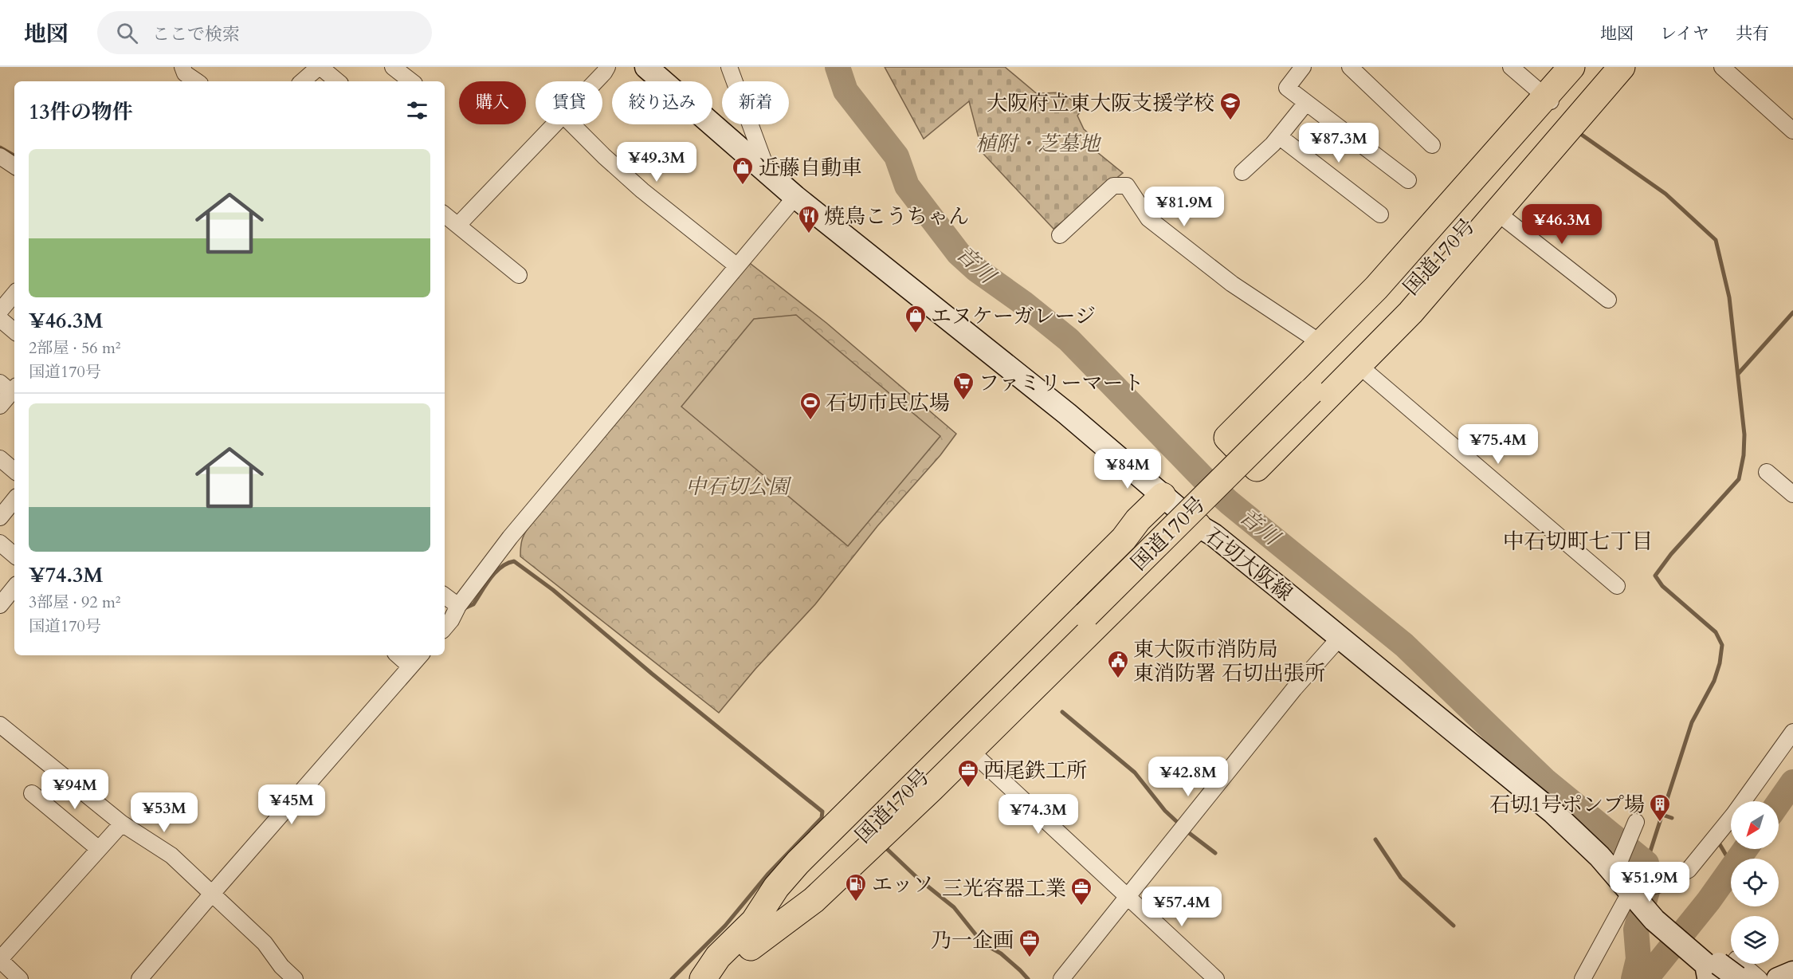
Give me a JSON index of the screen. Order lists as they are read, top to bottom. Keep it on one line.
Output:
{"streets":{"highway":["国道170号"],"main road":["石切大阪線"]},"districts":["中石切町七丁目"],"water":["音川"],"parks":["植附・芝墓地","中石切公園"],"places":{"school or university":["大阪府立東大阪支援学校"],"shop":["近藤自動車","エヌケーガレージ"],"restaurant":["焼鳥こうちゃん"],"supermarket":["ファミリーマート"],"sports":["石切市民広場"],"public building":["東大阪市消防局 東消防署 石切出張所"],"office":["西尾鉄工所","三光容器工業","乃一企画"],"building":["石切1号ポンプ場"],"fuel station":["エッソ"]},"north":"bottom left","page":{"header":"地図","search":"ここで検索","nav":["地図","レイヤ","共有"],"chip":["購入","賃貸","絞り込み","新着"],"heading":"13件の物件","price":["¥87.3M","¥49.3M","¥81.9M","¥46.3M","¥75.4M","¥84M","¥42.8M","¥94M","¥45M","¥53M","¥74.3M","¥51.9M","¥57.4M"],"list":[{"name":"¥46.3M","note":"2部屋 · 56 m² · 国道170号"},{"name":"¥74.3M","note":"3部屋 · 92 m² · 国道170号"}]}}
